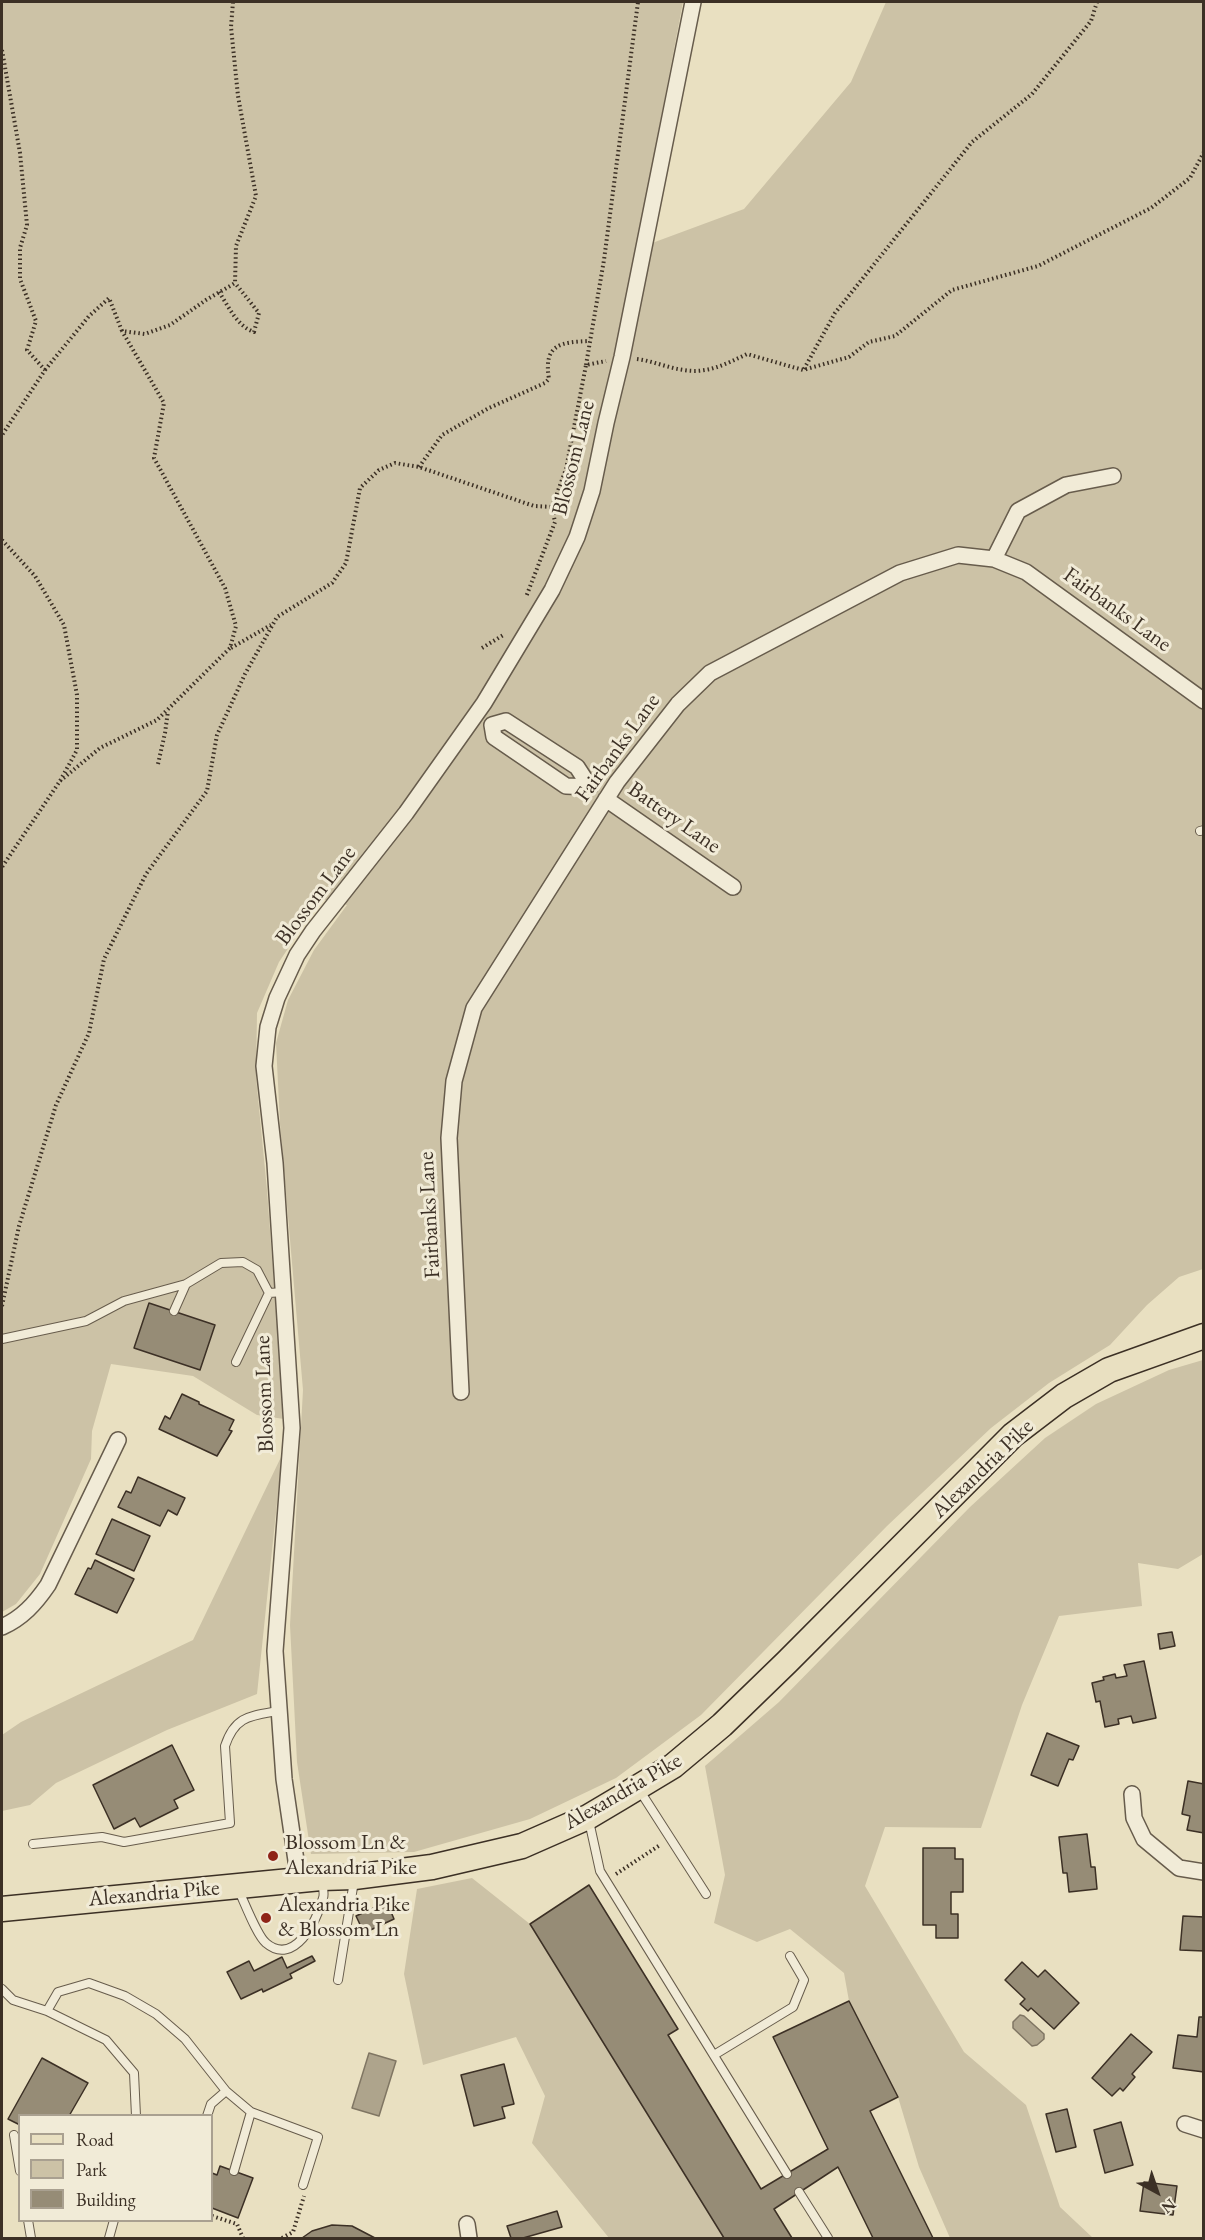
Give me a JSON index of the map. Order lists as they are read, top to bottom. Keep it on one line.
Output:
{"streets":{"main road":["Alexandria Pike"],"street":["Blossom Lane","Fairbanks Lane","Battery Lane"]},"crossings":[["Blossom Lane","Battery Lane"],["Blossom Lane","Alexandria Pike"],["Fairbanks Lane","Battery Lane"]],"places":["Blossom Ln & Alexandria Pike","Alexandria Pike & Blossom Ln"],"legend":["Road","Park","Building"],"north":"bottom right"}
